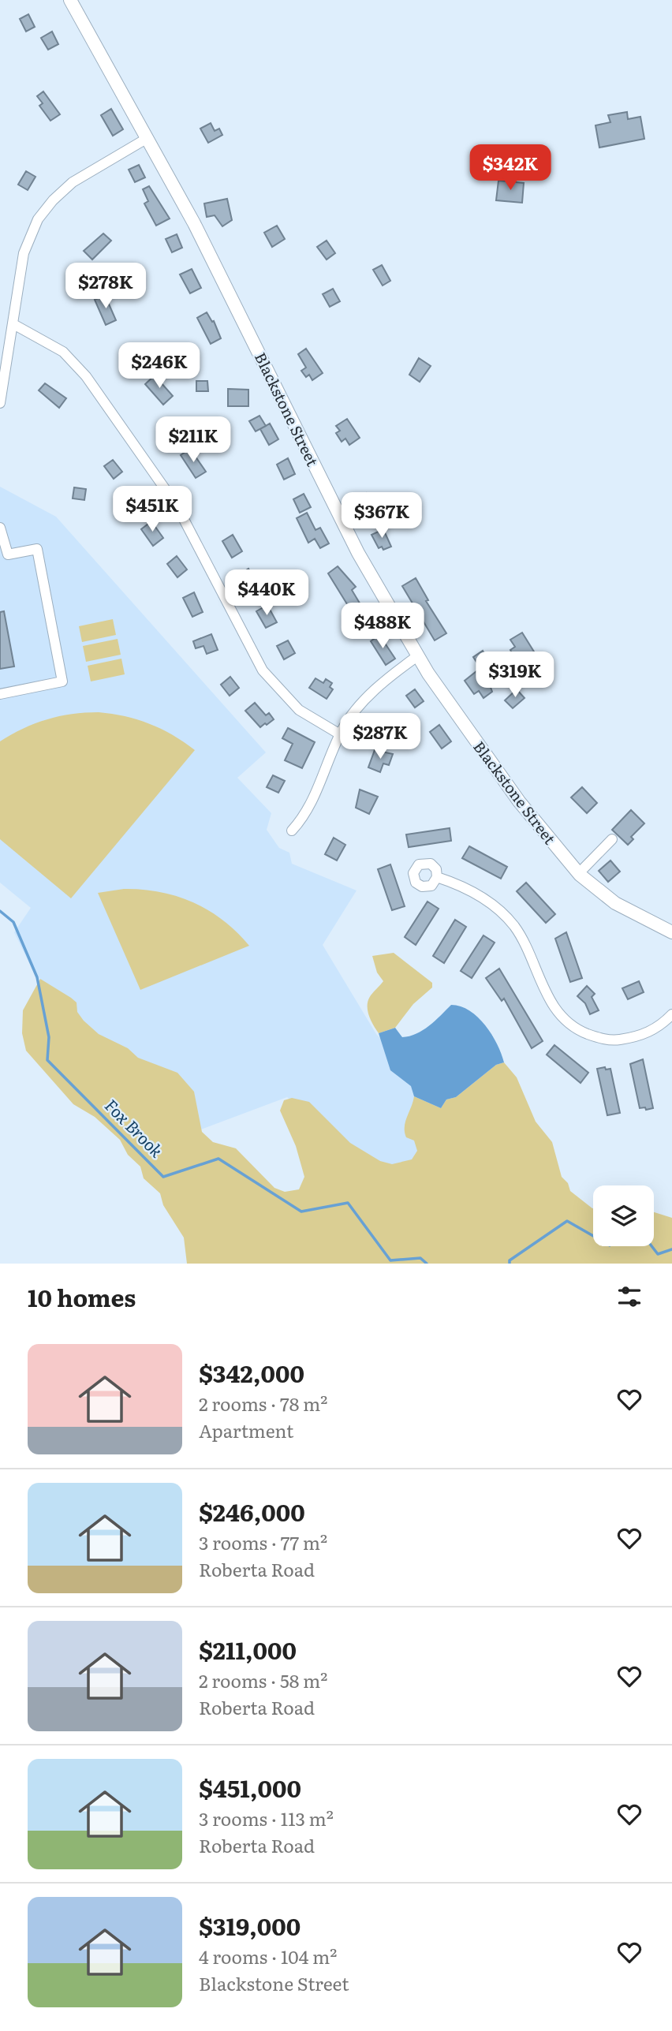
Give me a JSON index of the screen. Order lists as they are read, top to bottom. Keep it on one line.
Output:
{"streets":{"main road":["Blackstone Street"]},"water":["Fox Brook"],"page":{"price":["$342K","$278K","$246K","$211K","$451K","$367K","$440K","$488K","$319K","$287K"],"heading":"10 homes","list":[{"name":"$342,000","note":"2 rooms · 78 m² · Apartment"},{"name":"$246,000","note":"3 rooms · 77 m² · Roberta Road"},{"name":"$211,000","note":"2 rooms · 58 m² · Roberta Road"},{"name":"$451,000","note":"3 rooms · 113 m² · Roberta Road"},{"name":"$319,000","note":"4 rooms · 104 m² · Blackstone Street"}]}}
